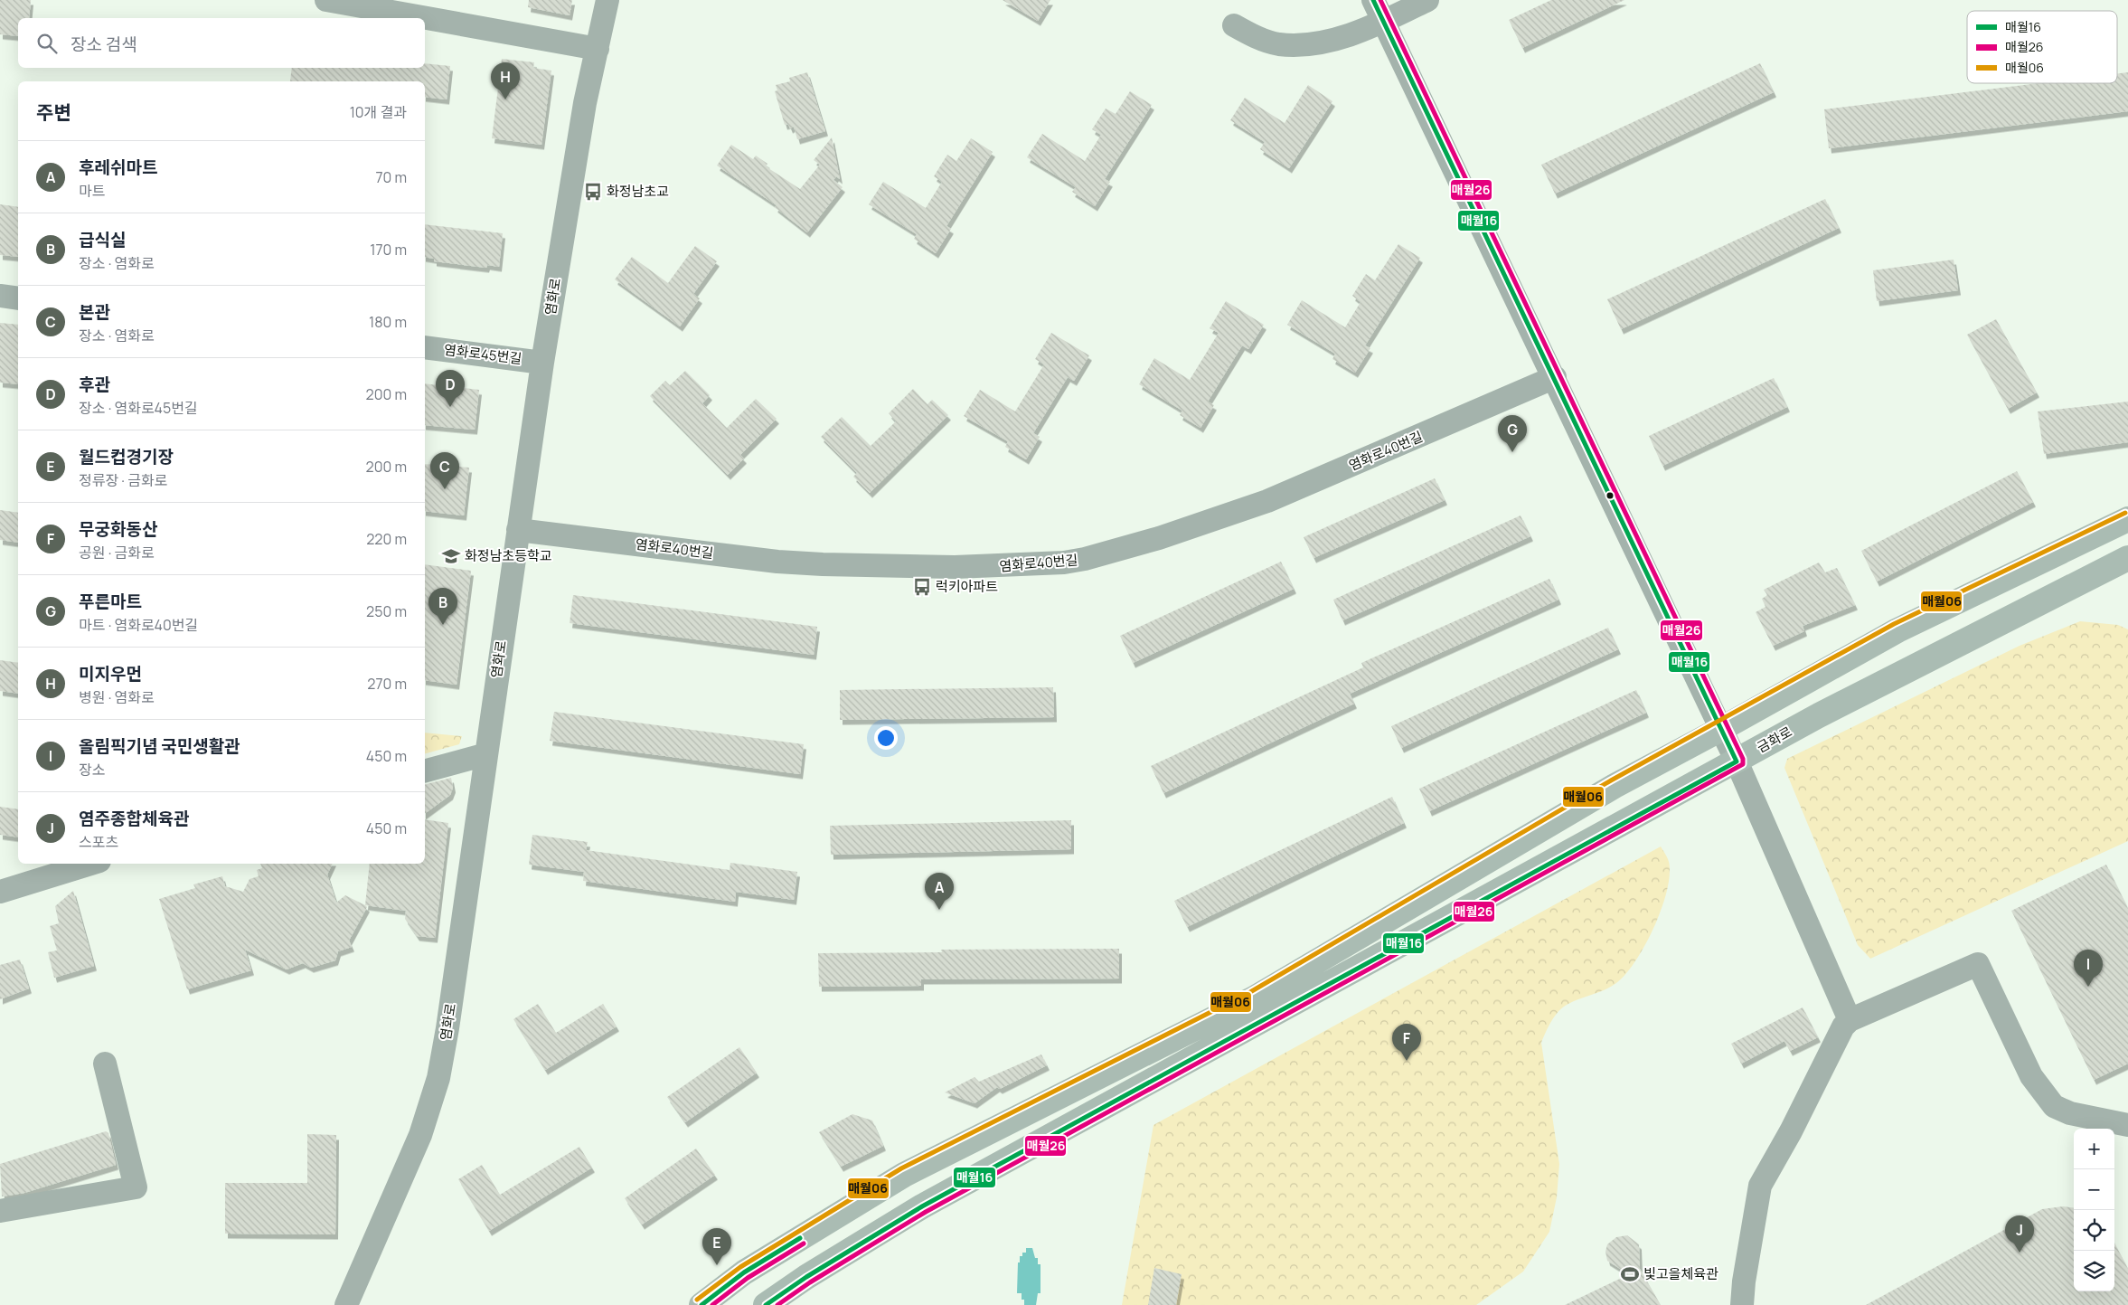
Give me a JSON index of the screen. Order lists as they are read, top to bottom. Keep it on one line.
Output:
{"streets":{"main road":["금화로"],"street":["염화로","염화로45번길","염화로40번길"]},"crossings":[["염화로","염화로45번길"],["염화로","염화로40번길"]],"places":{"bus stop":["화정남초교","럭키아파트"],"school or university":["화정남초등학교"],"sports":["빛고을체육관"]},"lines":["transit line 매월16","transit line 매월26","transit line 매월06"],"legend":["매월16","매월26","매월06"],"page":{"search":"장소 검색","pins":["H","D","G","C","B","A","I","F","J","E"],"heading":["주변","10개 결과"],"list":[{"mark":"A","name":"후레쉬마트","note":"마트","value":"70 m"},{"mark":"B","name":"급식실","note":"장소 · 염화로","value":"170 m"},{"mark":"C","name":"본관","note":"장소 · 염화로","value":"180 m"},{"mark":"D","name":"후관","note":"장소 · 염화로45번길","value":"200 m"},{"mark":"E","name":"월드컵경기장","note":"정류장 · 금화로","value":"200 m"},{"mark":"F","name":"무궁화동산","note":"공원 · 금화로","value":"220 m"},{"mark":"G","name":"푸른마트","note":"마트 · 염화로40번길","value":"250 m"},{"mark":"H","name":"미지우먼","note":"병원 · 염화로","value":"270 m"},{"mark":"I","name":"올림픽기념 국민생활관","note":"장소","value":"450 m"},{"mark":"J","name":"염주종합체육관","note":"스포츠","value":"450 m"}],"map_buttons":["+","−"]}}
